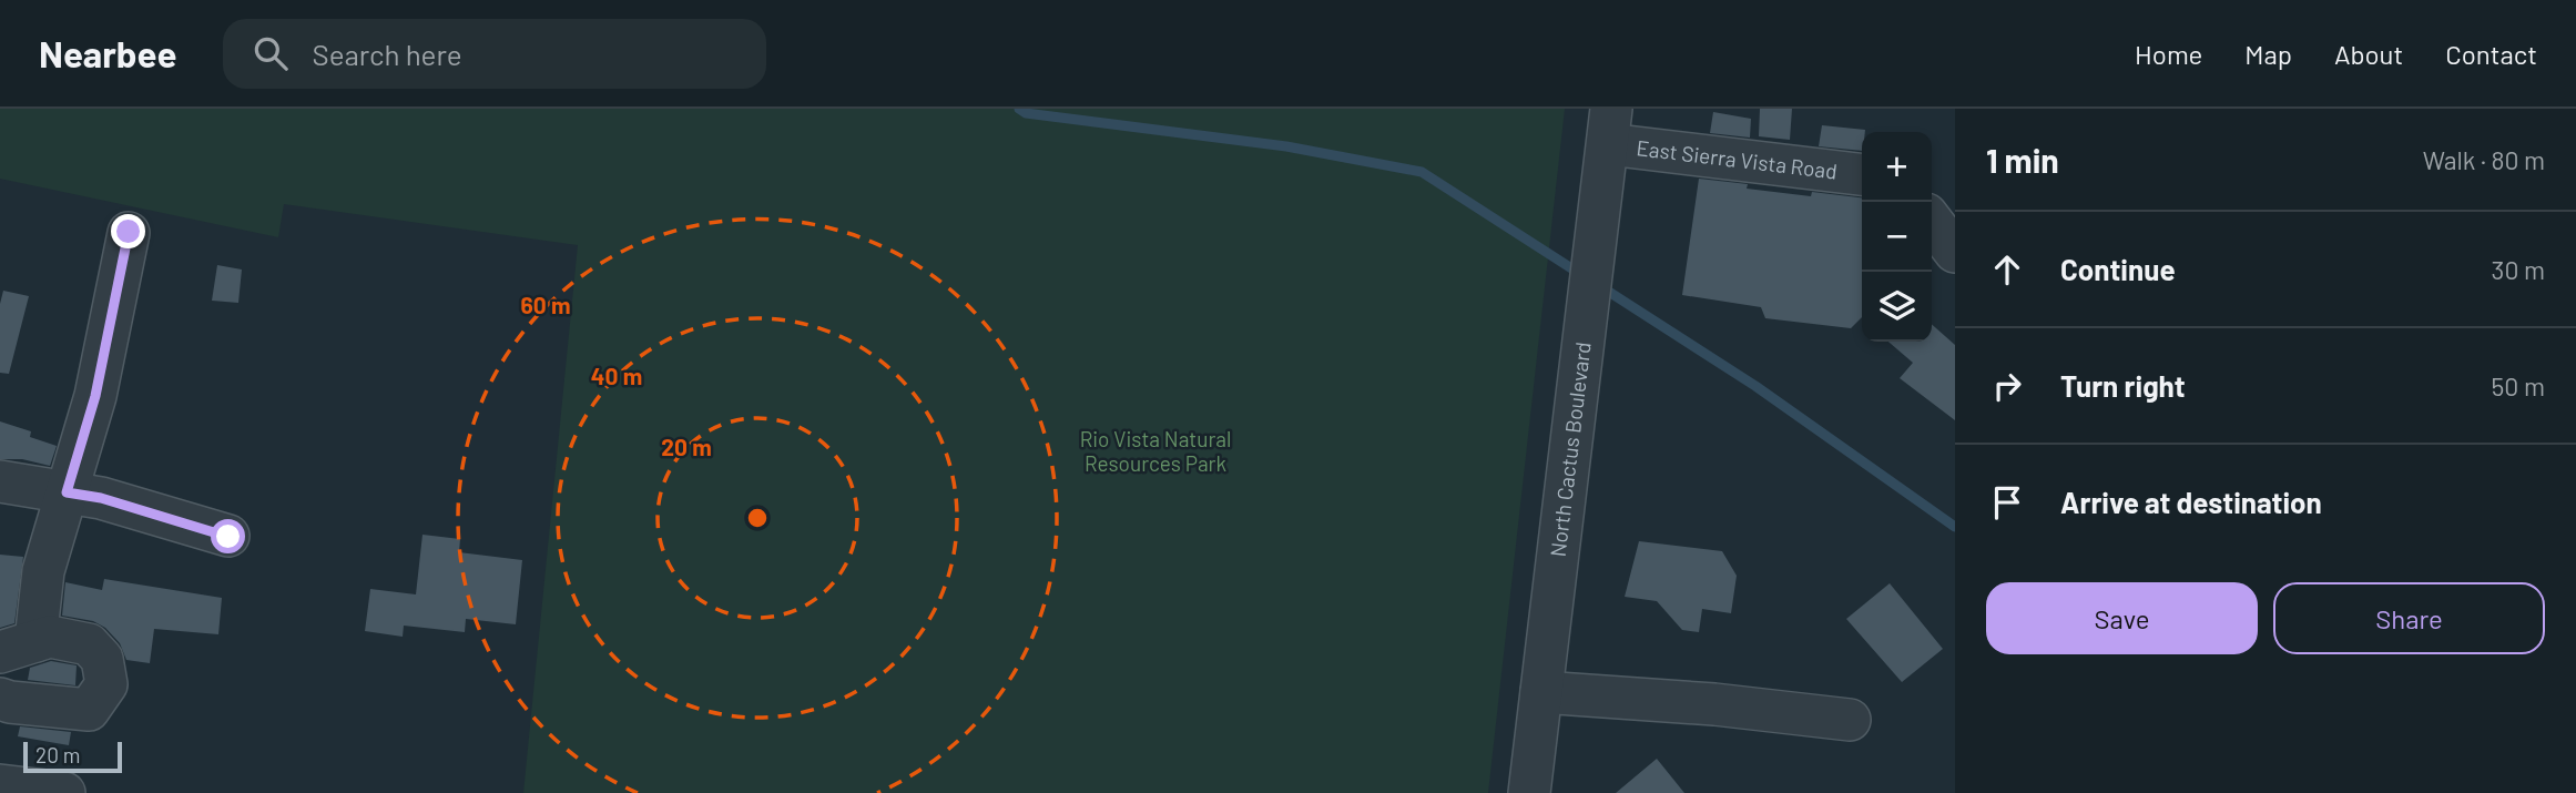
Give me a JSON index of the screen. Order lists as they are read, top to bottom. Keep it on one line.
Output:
{"streets":{"street":["East Sierra Vista Road","North Cactus Boulevard"]},"crossings":[["East Sierra Vista Road","North Cactus Boulevard"]],"parks":["Rio Vista Natural Resources Park"],"scale_bar":"20 m","page":{"header":"Nearbee","search":"Search here","nav":["Home","Map","About","Contact"],"heading":["1 min","Walk · 80 m"],"map_buttons":["+","−"],"list":[["Continue","30 m"],["Turn right","50 m"],"Arrive at destination"],"buttons":["Save","Share"],"scale":"20 m"},"rings":["60 m","40 m","20 m"]}
